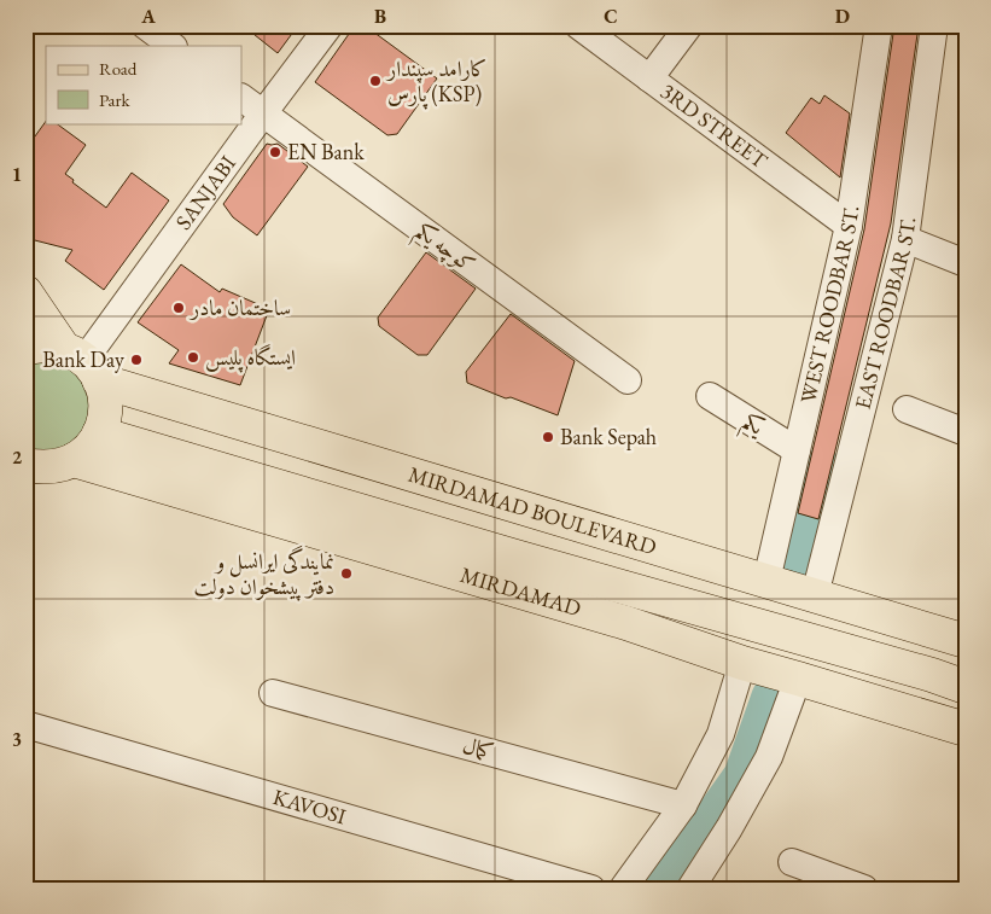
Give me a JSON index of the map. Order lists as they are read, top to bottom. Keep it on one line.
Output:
{"streets":{"main road":["MIRDAMAD BOULEVARD","MIRDAMAD"],"street":["3RD STREET","SANJABI","کوچه یکم","WEST ROODBAR ST.","EAST ROODBAR ST.","یکم","کمال","KAVOSI"]},"crossings":[["3RD STREET","WEST ROODBAR ST."],["SANJABI","کوچه یکم"],["SANJABI","MIRDAMAD BOULEVARD"],["WEST ROODBAR ST.","یکم"],["WEST ROODBAR ST.","MIRDAMAD BOULEVARD"],["EAST ROODBAR ST.","MIRDAMAD BOULEVARD"]],"places":["کارامد سپندار پارس (KSP)","EN Bank","ساختمان مادر","ایستگاه پلیس","Bank Day","Bank Sepah","نمایندگی ایرانسل و دفتر پیشخوان دولت"],"legend":["Road","Park"],"grid":{"columns":["A","B","C","D"],"rows":["1","2","3"]}}
